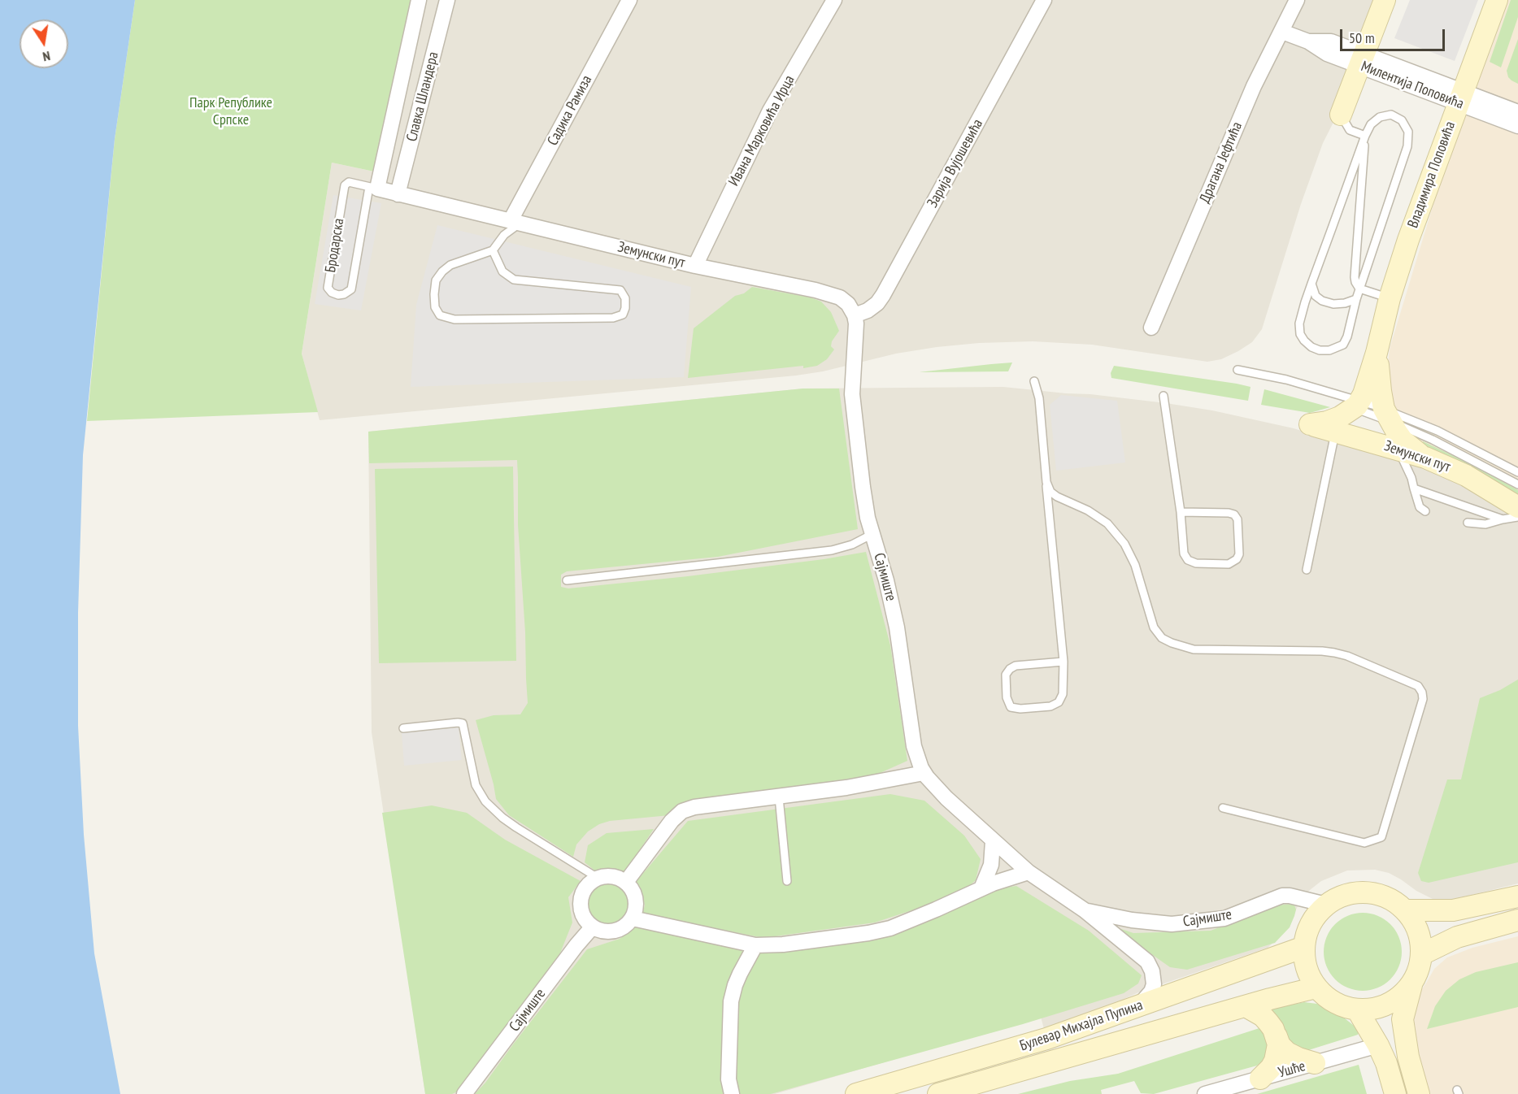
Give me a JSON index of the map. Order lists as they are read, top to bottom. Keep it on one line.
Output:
{"streets":{"main road":["Владимира Поповића","Земунски пут","Булевар Михајла Пупина"],"street":["Милентија Поповића","Славка Шландера","Садика Рамиза","Ивана Марковића Ирца","Драгана Јефтића","Зарија Вујошевића","Бродарска","Сајмиште","Ушће"]},"crossings":[["Милентија Поповића","Драгана Јефтића"],["Милентија Поповића","Владимира Поповића"],["Славка Шландера","Земунски пут"],["Садика Рамиза","Земунски пут"],["Ивана Марковића Ирца","Земунски пут"],["Зарија Вујошевића","Земунски пут"],["Зарија Вујошевића","Сајмиште"],["Владимира Поповића","Земунски пут"],["Бродарска","Земунски пут"],["Земунски пут","Сајмиште"],["Сајмиште","Булевар Михајла Пупина"]],"parks":["Парк Републике Српске"],"scale_bar":"50 m","north":"bottom"}
